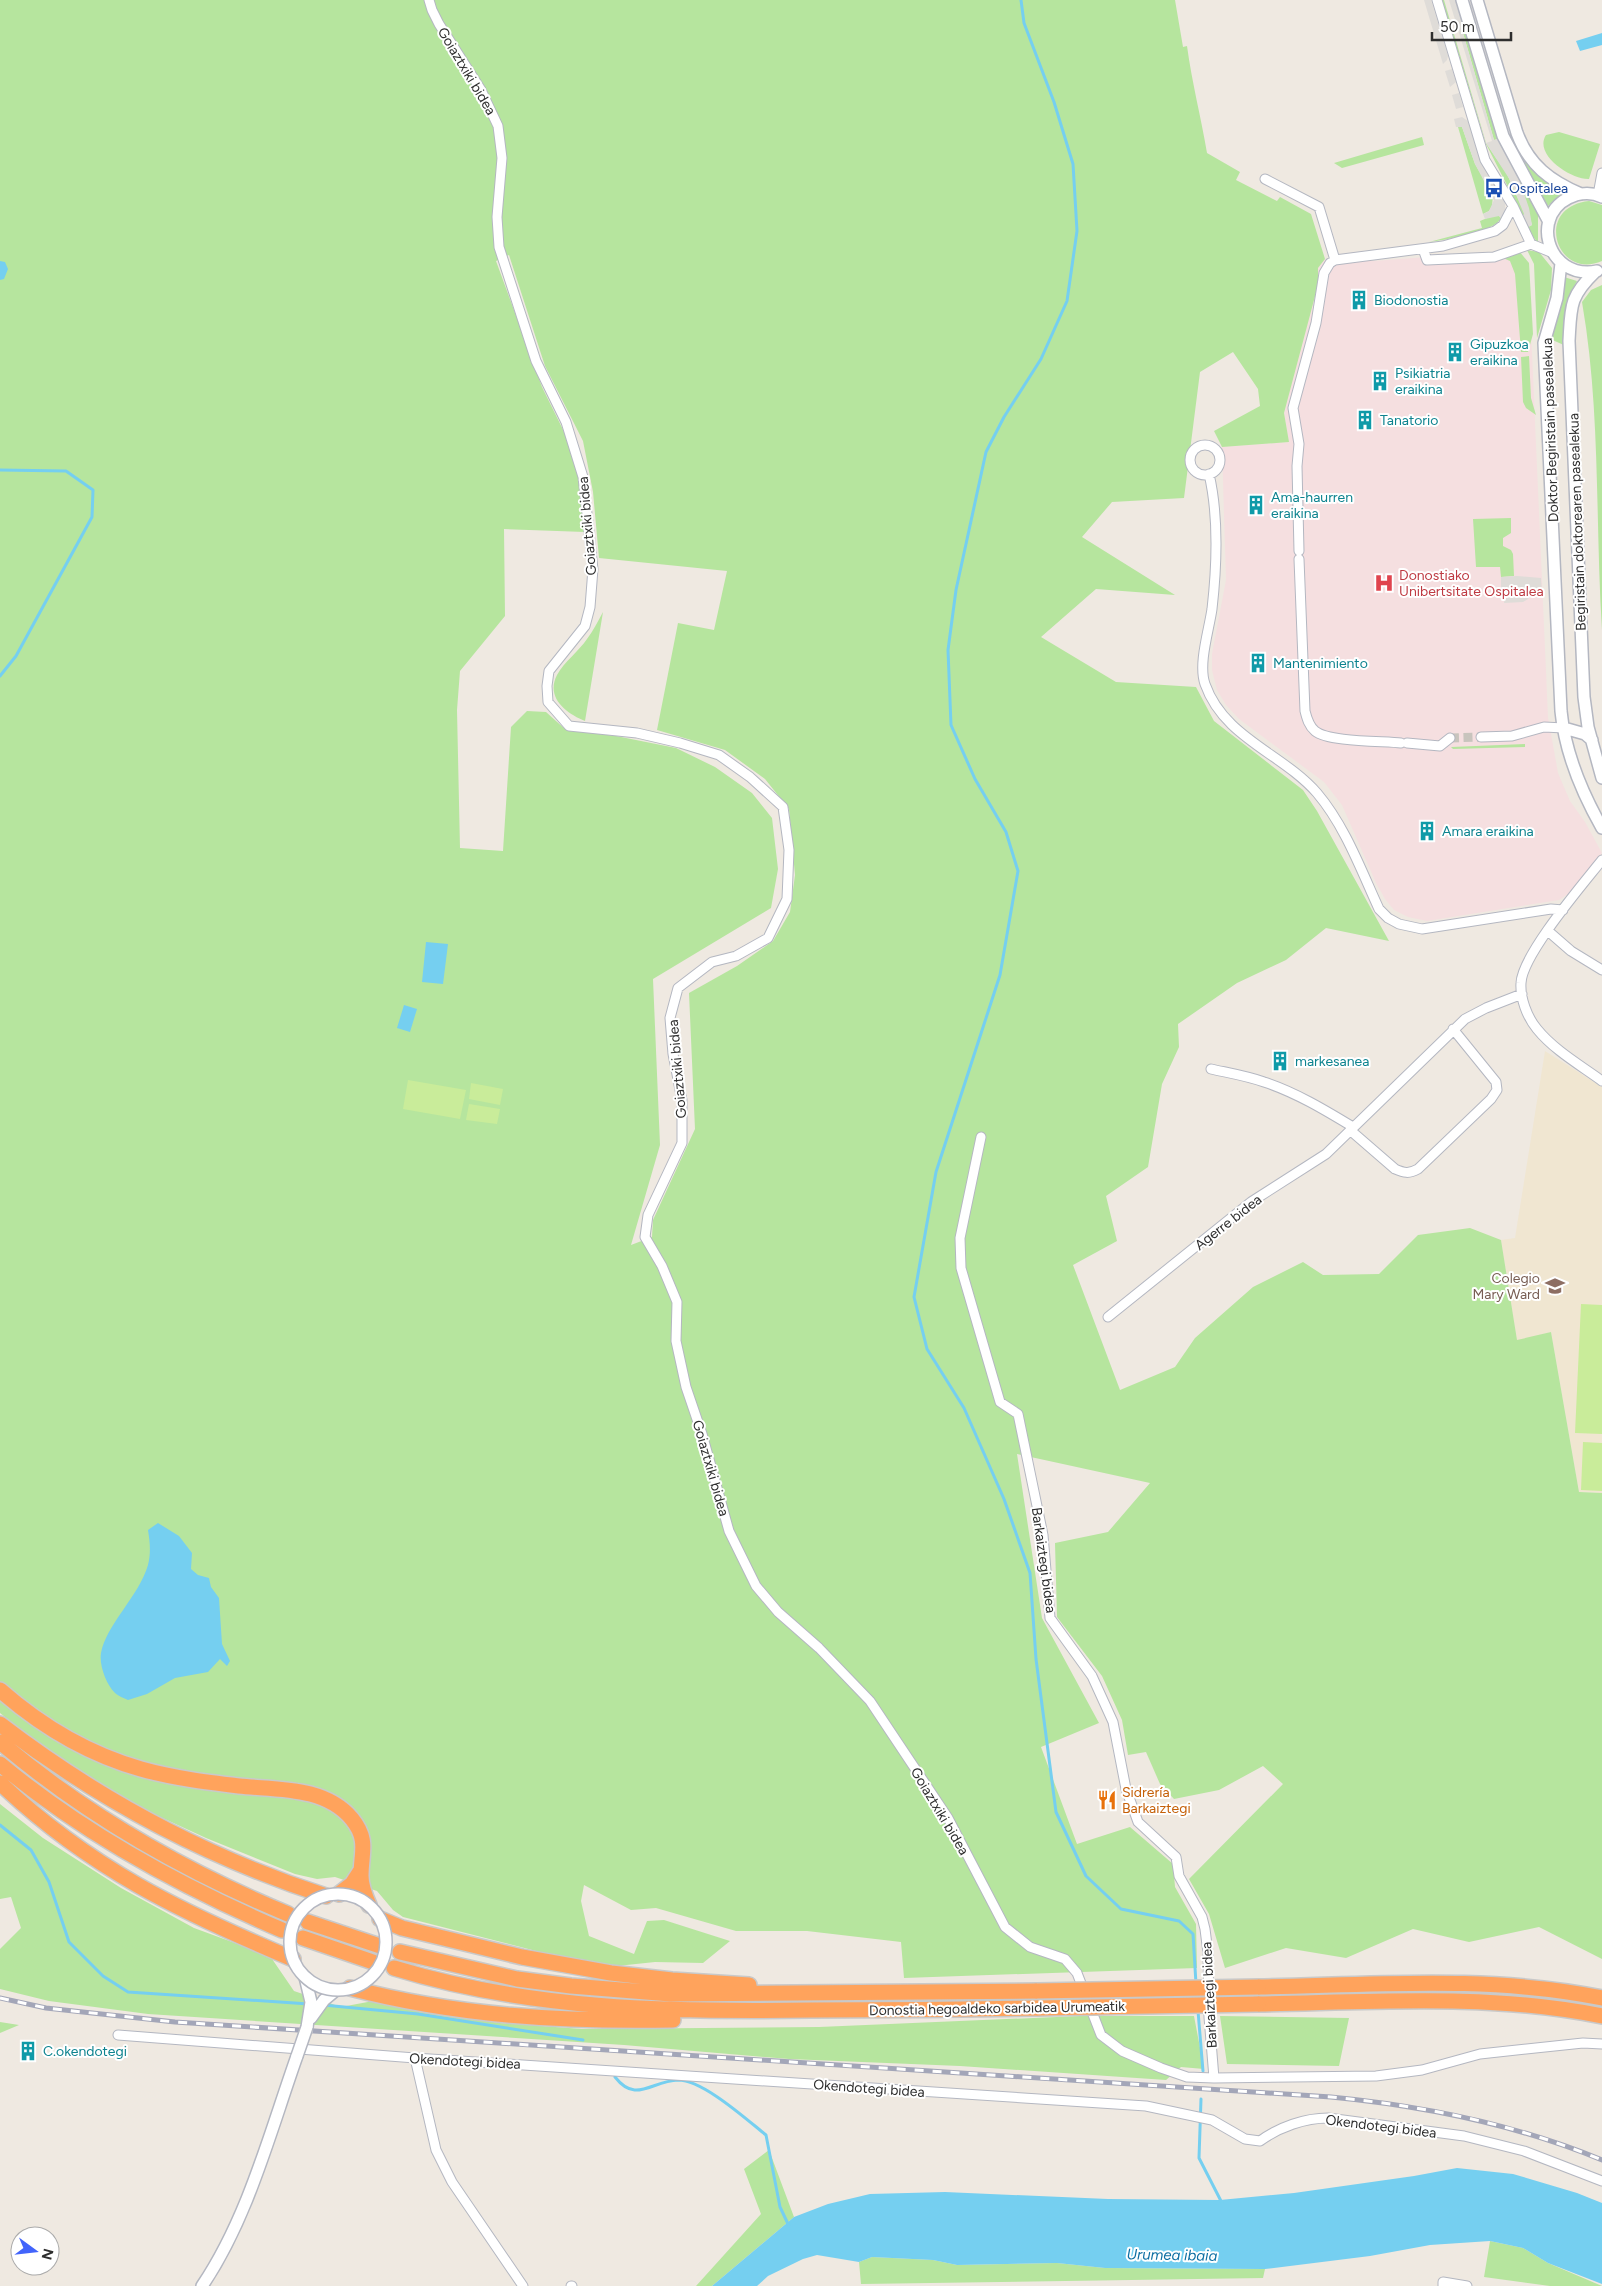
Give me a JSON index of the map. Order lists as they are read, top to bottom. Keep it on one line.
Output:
{"streets":{"highway":["Donostia hegoaldeko sarbidea Urumeatik"],"main road":["Doktor Begiristain pasealekua","Begiristain doktorearen pasealekua"],"street":["Goiaztxiki bidea","Agerre bidea","Barkaiztegi bidea","Okendotegi bidea"]},"crossings":[["Goiaztxiki bidea","Barkaiztegi bidea"],["Doktor Begiristain pasealekua","Begiristain doktorearen pasealekua"]],"water":["Urumea ibaia"],"places":{"bus stop":["Ospitalea"],"building":["Biodonostia","Gipuzkoa eraikina","Psikiatria eraikina","Tanatorio","Ama-haurren eraikina","Mantenimiento","Amara eraikina","markesanea","C.okendotegi"],"hospital":["Donostiako Unibertsitate Ospitalea"],"school or university":["Colegio Mary Ward"],"restaurant":["Sidrería Barkaiztegi"]},"scale_bar":"50 m","north":"right"}
